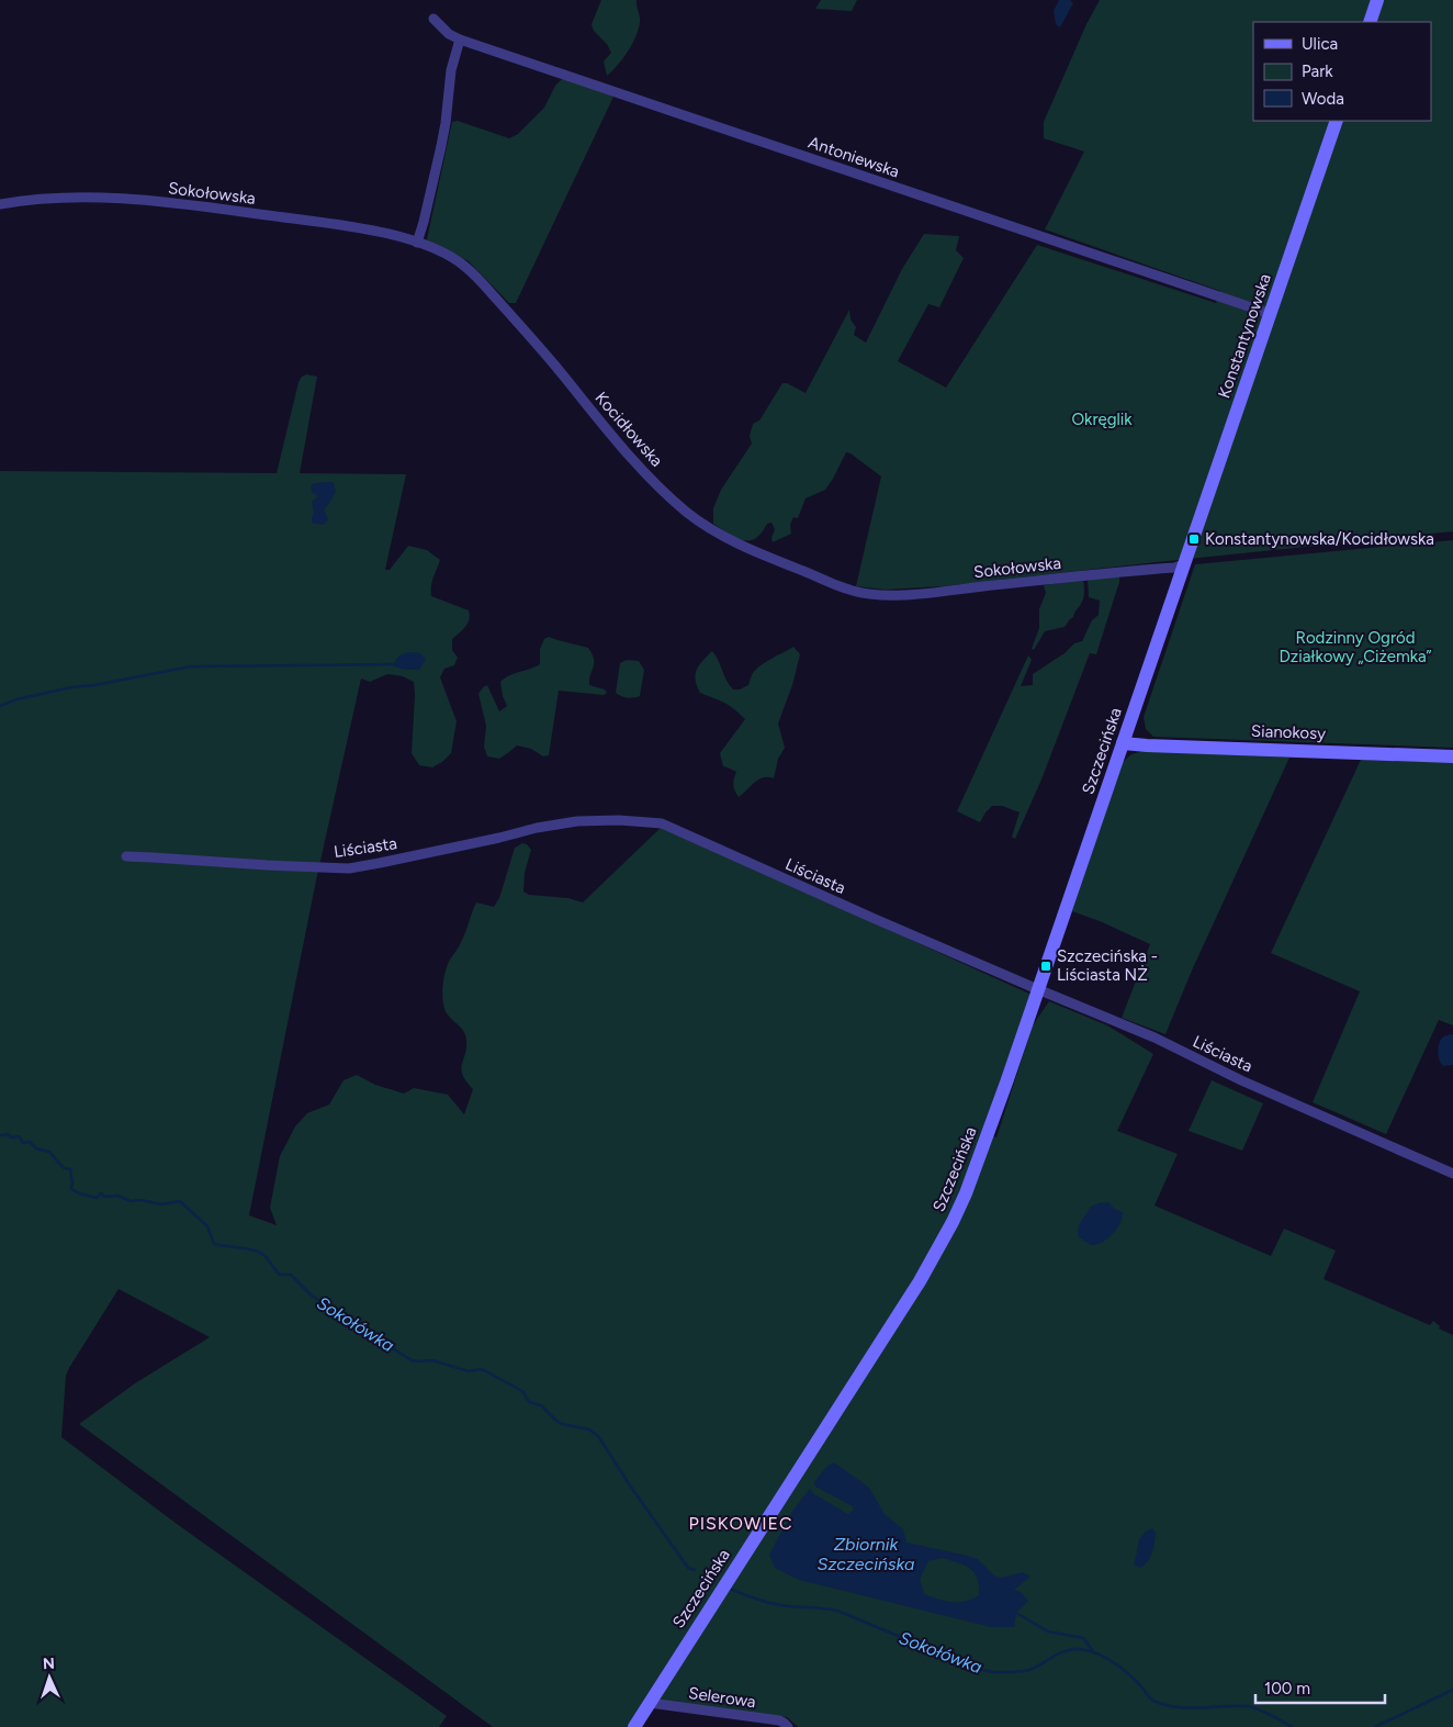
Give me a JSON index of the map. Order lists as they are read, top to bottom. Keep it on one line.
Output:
{"streets":{"main road":["Konstantynowska","Sianokosy","Szczecińska"],"street":["Antoniewska","Sokołowska","Kocidłowska","Liściasta","Selerowa"]},"crossings":[["Antoniewska","Konstantynowska"],["Sokołowska","Konstantynowska"],["Sokołowska","Kocidłowska"],["Sokołowska","Szczecińska"],["Konstantynowska","Szczecińska"],["Sianokosy","Szczecińska"],["Szczecińska","Liściasta"],["Szczecińska","Selerowa"]],"districts":["PISKOWIEC"],"water":["Sokołówka","Zbiornik Szczecińska"],"parks":["Okręglik","Rodzinny Ogród Działkowy „Ciżemka”"],"places":{"transit":["Konstantynowska/Kocidłowska","Szczecińska - Liściasta NŻ"]},"legend":["Ulica","Park","Woda"],"scale_bar":"100 m","north":"top"}
